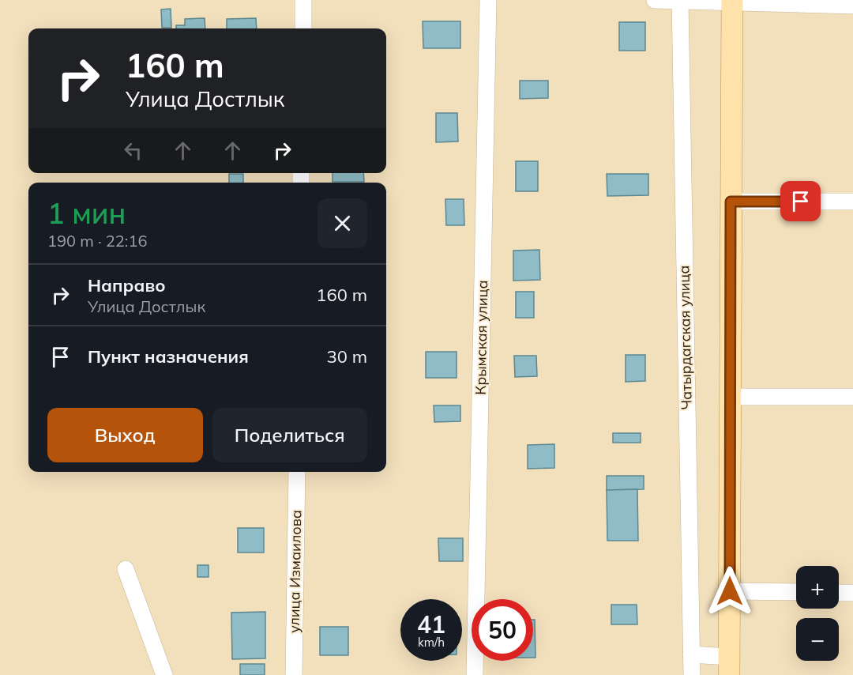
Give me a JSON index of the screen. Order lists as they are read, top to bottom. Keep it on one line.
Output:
{"streets":{"street":["Крымская улица","Чатырдагская улица","улица Измаилова"]},"page":{"turn":["160 m","Улица Достлык"],"heading":["1 мин","190 m · 22:16"],"list":[{"name":"Направо","note":"Улица Достлык","value":"160 m"},{"name":"Пункт назначения","value":"30 m"}],"buttons":["Выход","Поделиться"],"map_buttons":["+","−"],"speed":"41 km/h","limit":"50"}}
